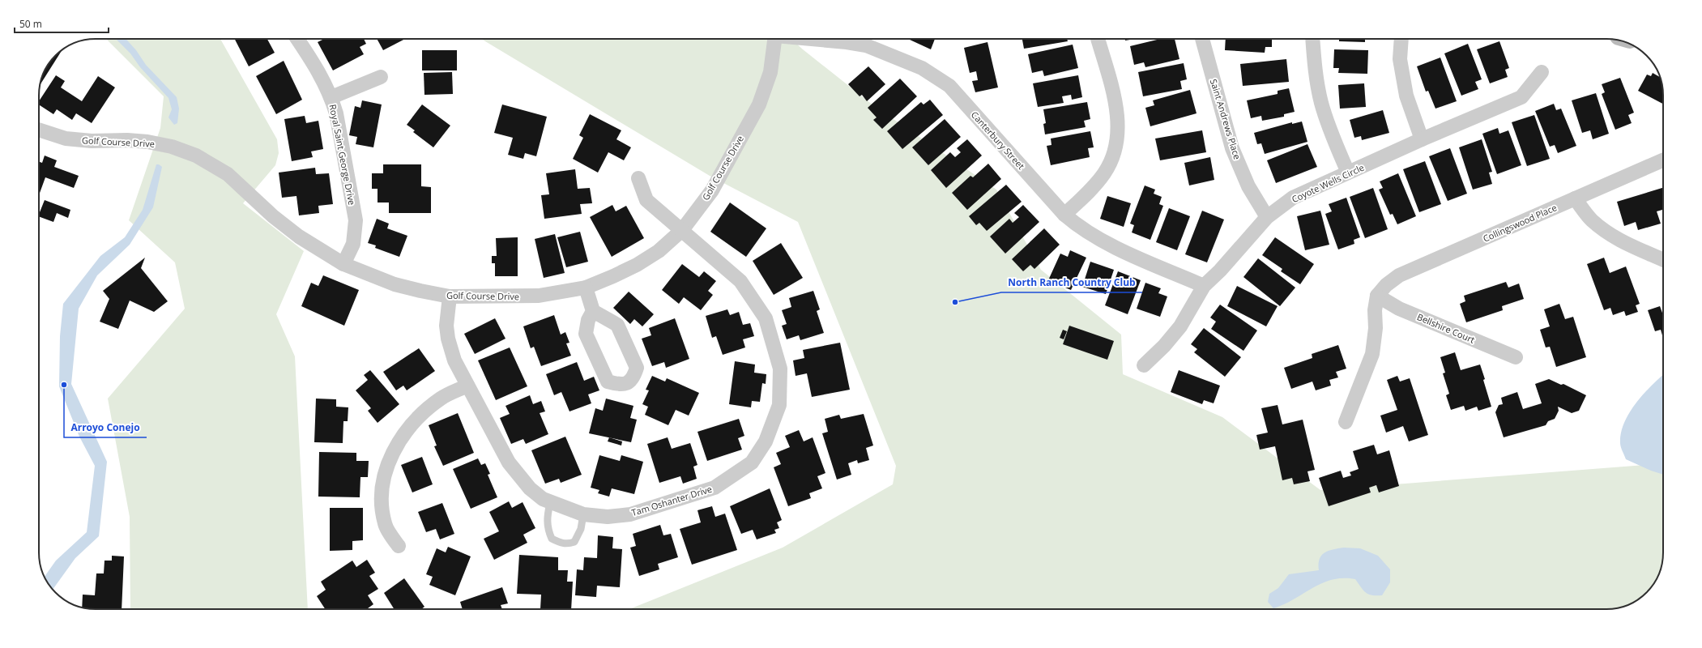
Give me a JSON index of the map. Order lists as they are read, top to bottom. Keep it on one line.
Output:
{"streets":{"street":["Saint Andrews Place","Canterbury Street","Golf Course Drive","Royal Saint George Drive","Coyote Wells Circle","Collingswood Place","Bellshire Court","Tam Oshanter Drive"]},"crossings":[["Saint Andrews Place","Coyote Wells Circle"],["Canterbury Street","Coyote Wells Circle"],["Golf Course Drive","Royal Saint George Drive"],["Golf Course Drive","Tam Oshanter Drive"],["Collingswood Place","Bellshire Court"]],"places":["North Ranch Country Club","Arroyo Conejo"],"scale_bar":"50 m"}
